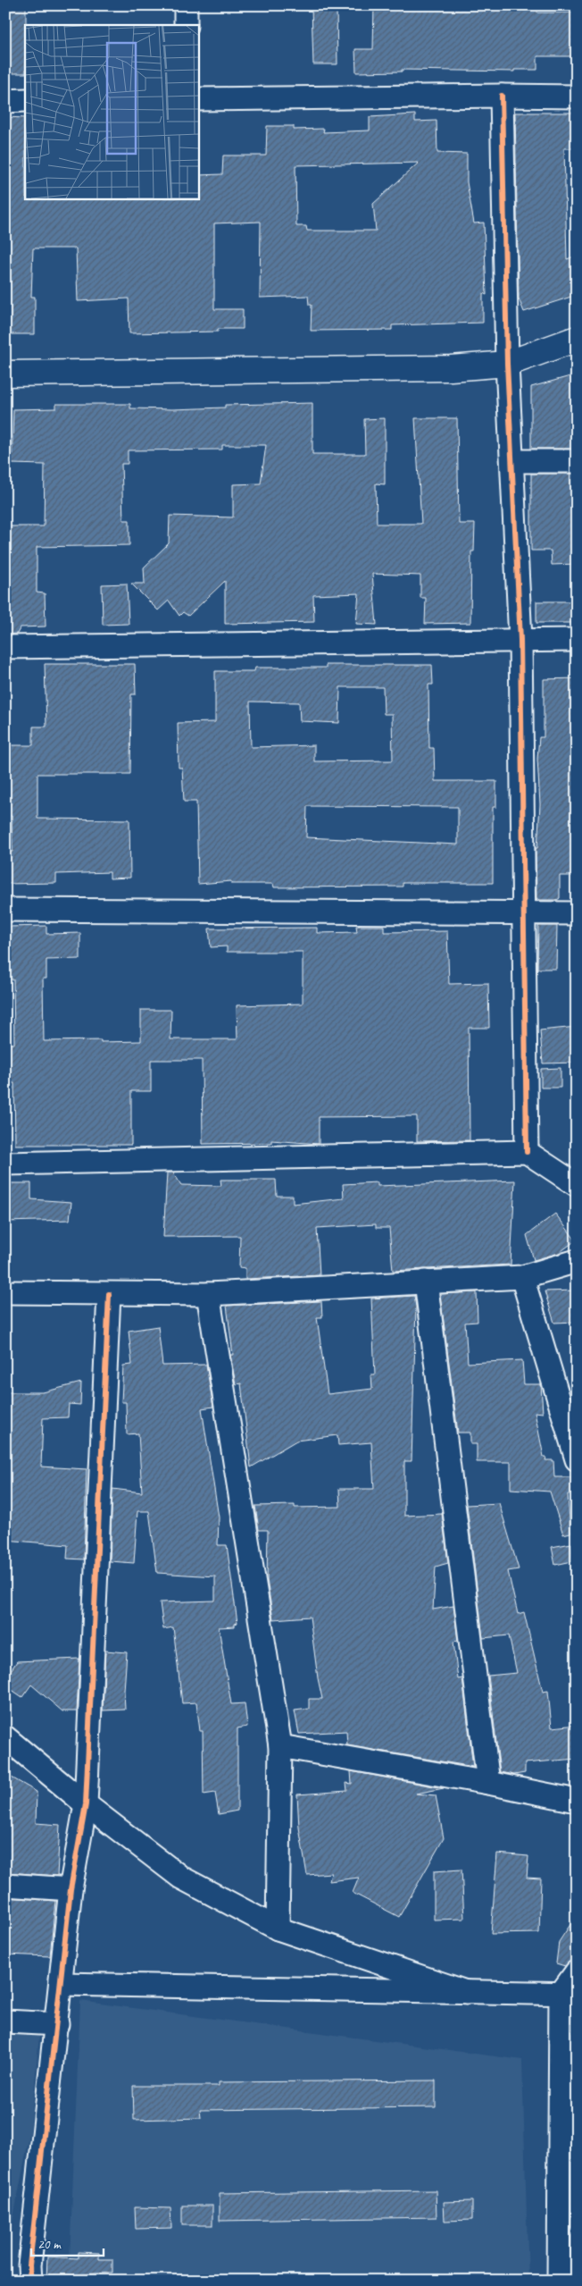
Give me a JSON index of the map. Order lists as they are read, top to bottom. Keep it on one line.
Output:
{"scale_bar":"20 m"}
